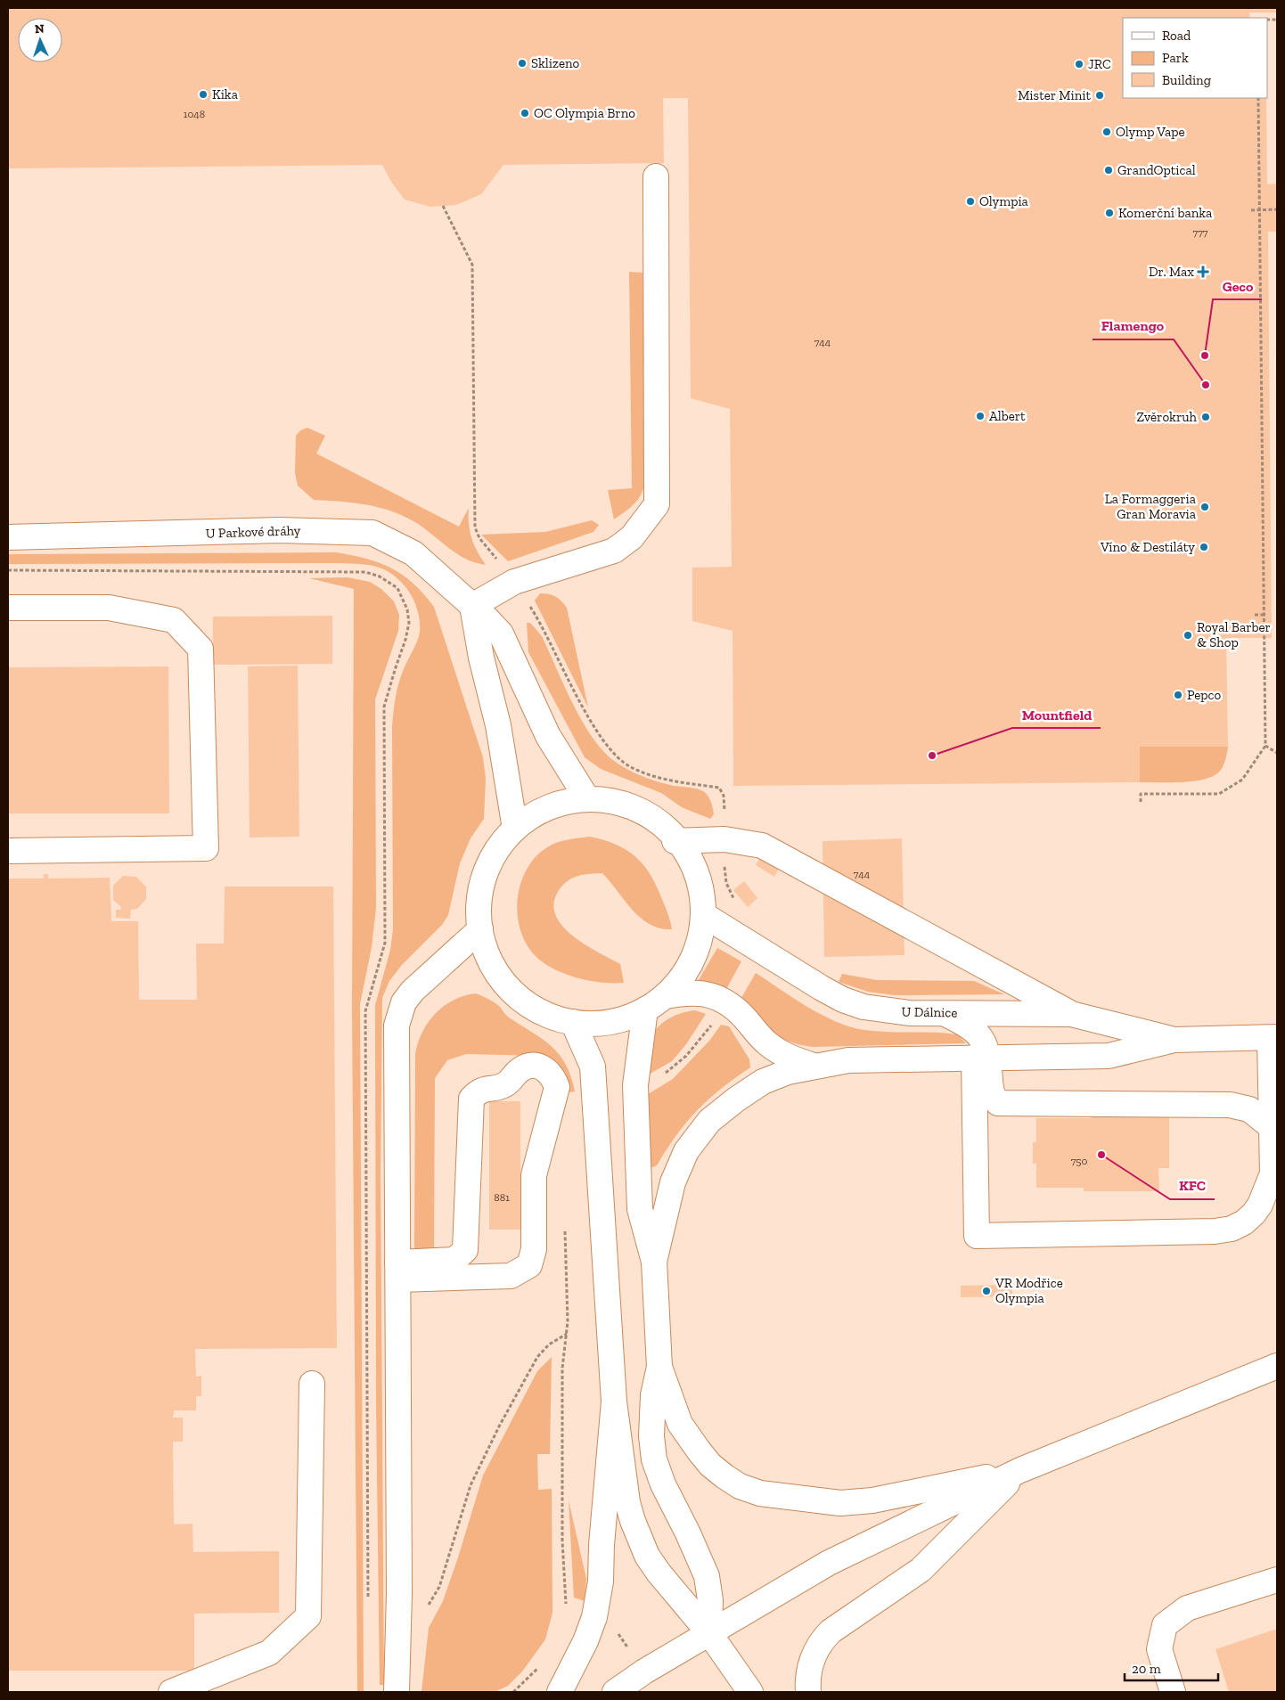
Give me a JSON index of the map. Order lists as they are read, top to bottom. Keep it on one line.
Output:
{"streets":{"street":["U Parkové dráhy","U Dálnice"]},"places":{"other":["Sklizeno","JRC","Kika","Mister Minit","OC Olympia Brno","Olymp Vape","GrandOptical","Olympia","Komerční banka","Geco","Flamengo","Albert","Zvěrokruh","La Formaggeria Gran Moravia","Víno & Destiláty","Royal Barber & Shop","Pepco","Mountfield","KFC","VR Modřice Olympia"],"health":["Dr. Max"]},"house_numbers":["1048","777","744","744","750","881"],"legend":["Road","Park","Building"],"scale_bar":"20 m","north":"top"}
